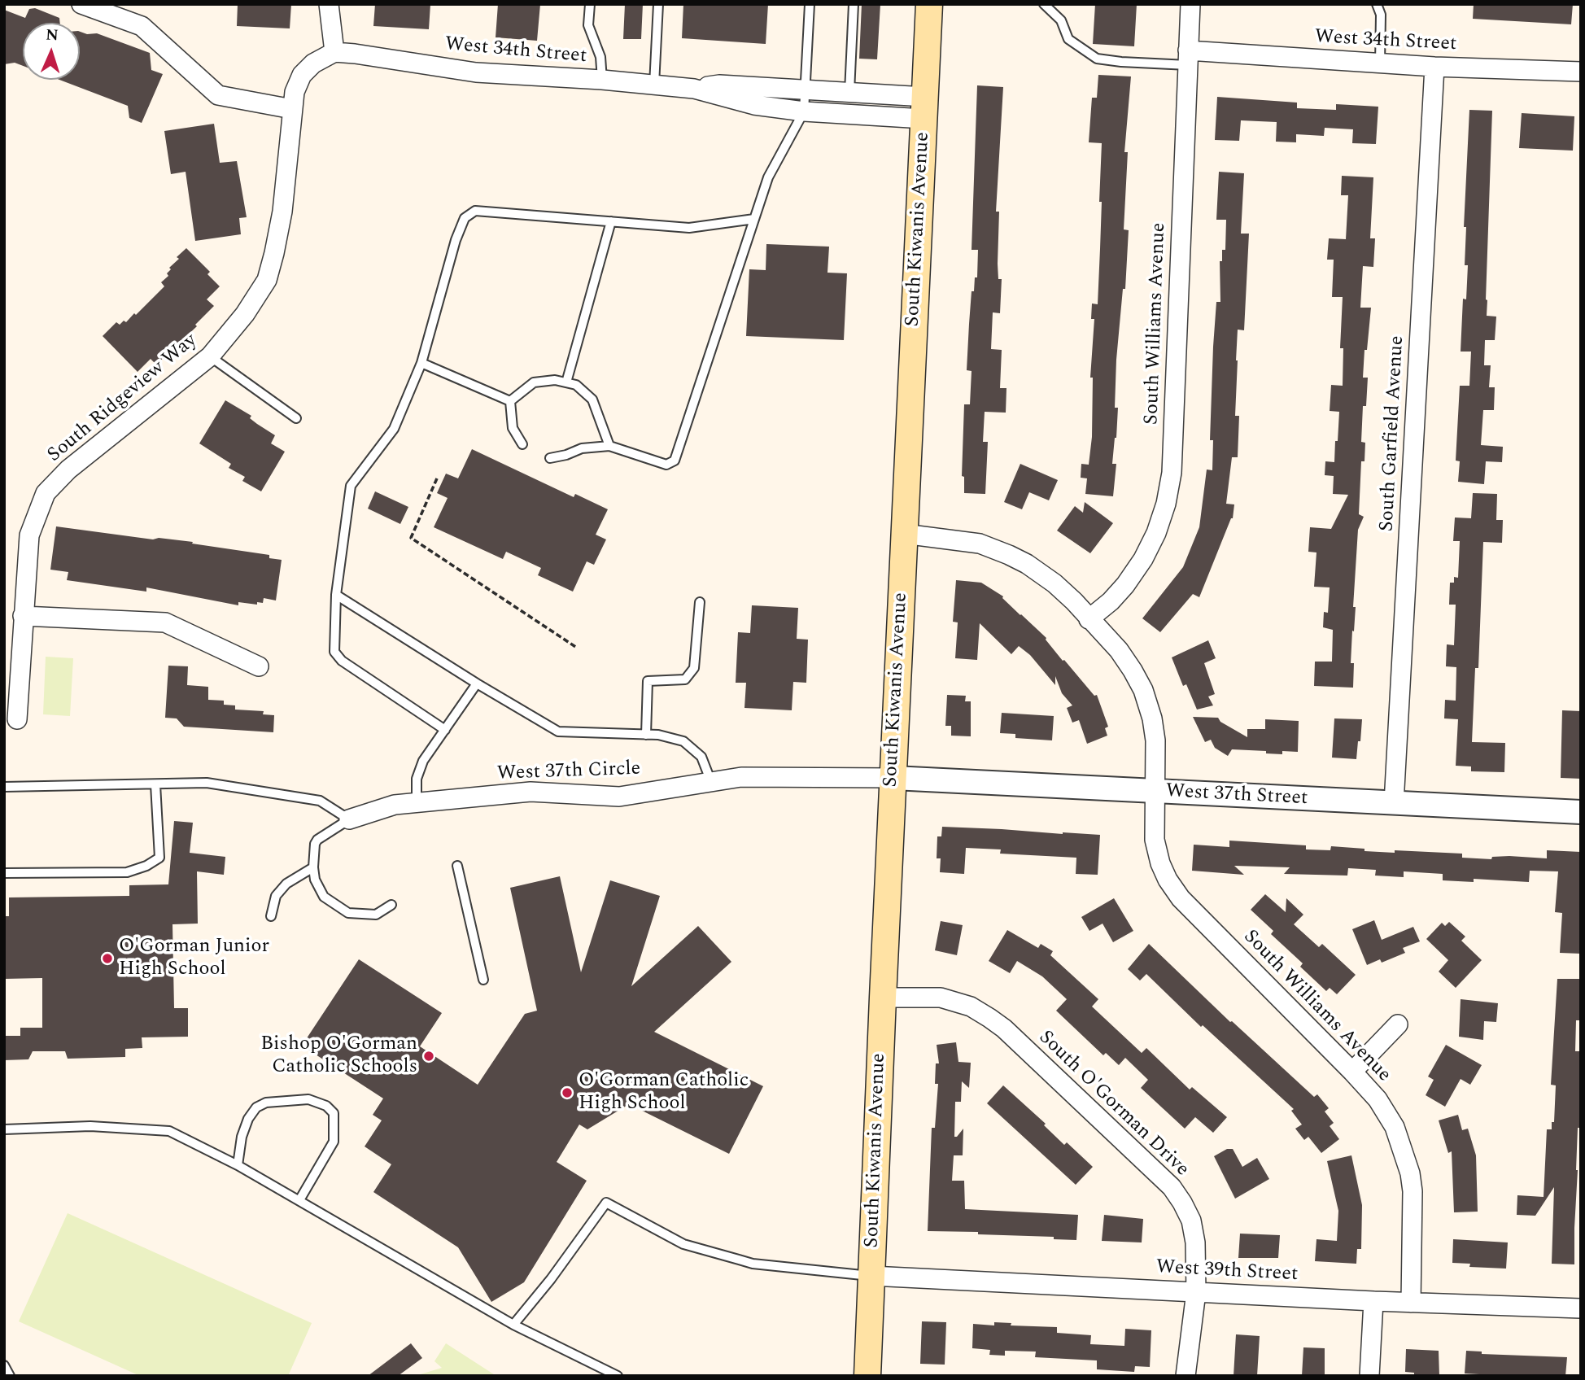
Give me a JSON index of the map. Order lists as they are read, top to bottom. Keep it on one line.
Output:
{"streets":{"main road":["South Kiwanis Avenue"],"street":["West 34th Street","South Williams Avenue","South Ridgeview Way","South Garfield Avenue","West 37th Circle","West 37th Street","South O'Gorman Drive","West 39th Street"]},"crossings":[["West 34th Street","South Kiwanis Avenue"],["West 34th Street","South Williams Avenue"],["West 34th Street","South Ridgeview Way"],["West 34th Street","South Garfield Avenue"],["South Kiwanis Avenue","South Williams Avenue"],["South Kiwanis Avenue","West 37th Circle"],["South Kiwanis Avenue","West 37th Street"],["South Kiwanis Avenue","South O'Gorman Drive"],["South Kiwanis Avenue","West 39th Street"],["South Williams Avenue","West 37th Street"],["South Williams Avenue","West 39th Street"],["South Garfield Avenue","West 37th Street"],["West 37th Circle","West 37th Street"],["South O'Gorman Drive","West 39th Street"]],"places":["O'Gorman Junior High School","Bishop O'Gorman Catholic Schools","O'Gorman Catholic High School"],"north":"top"}
